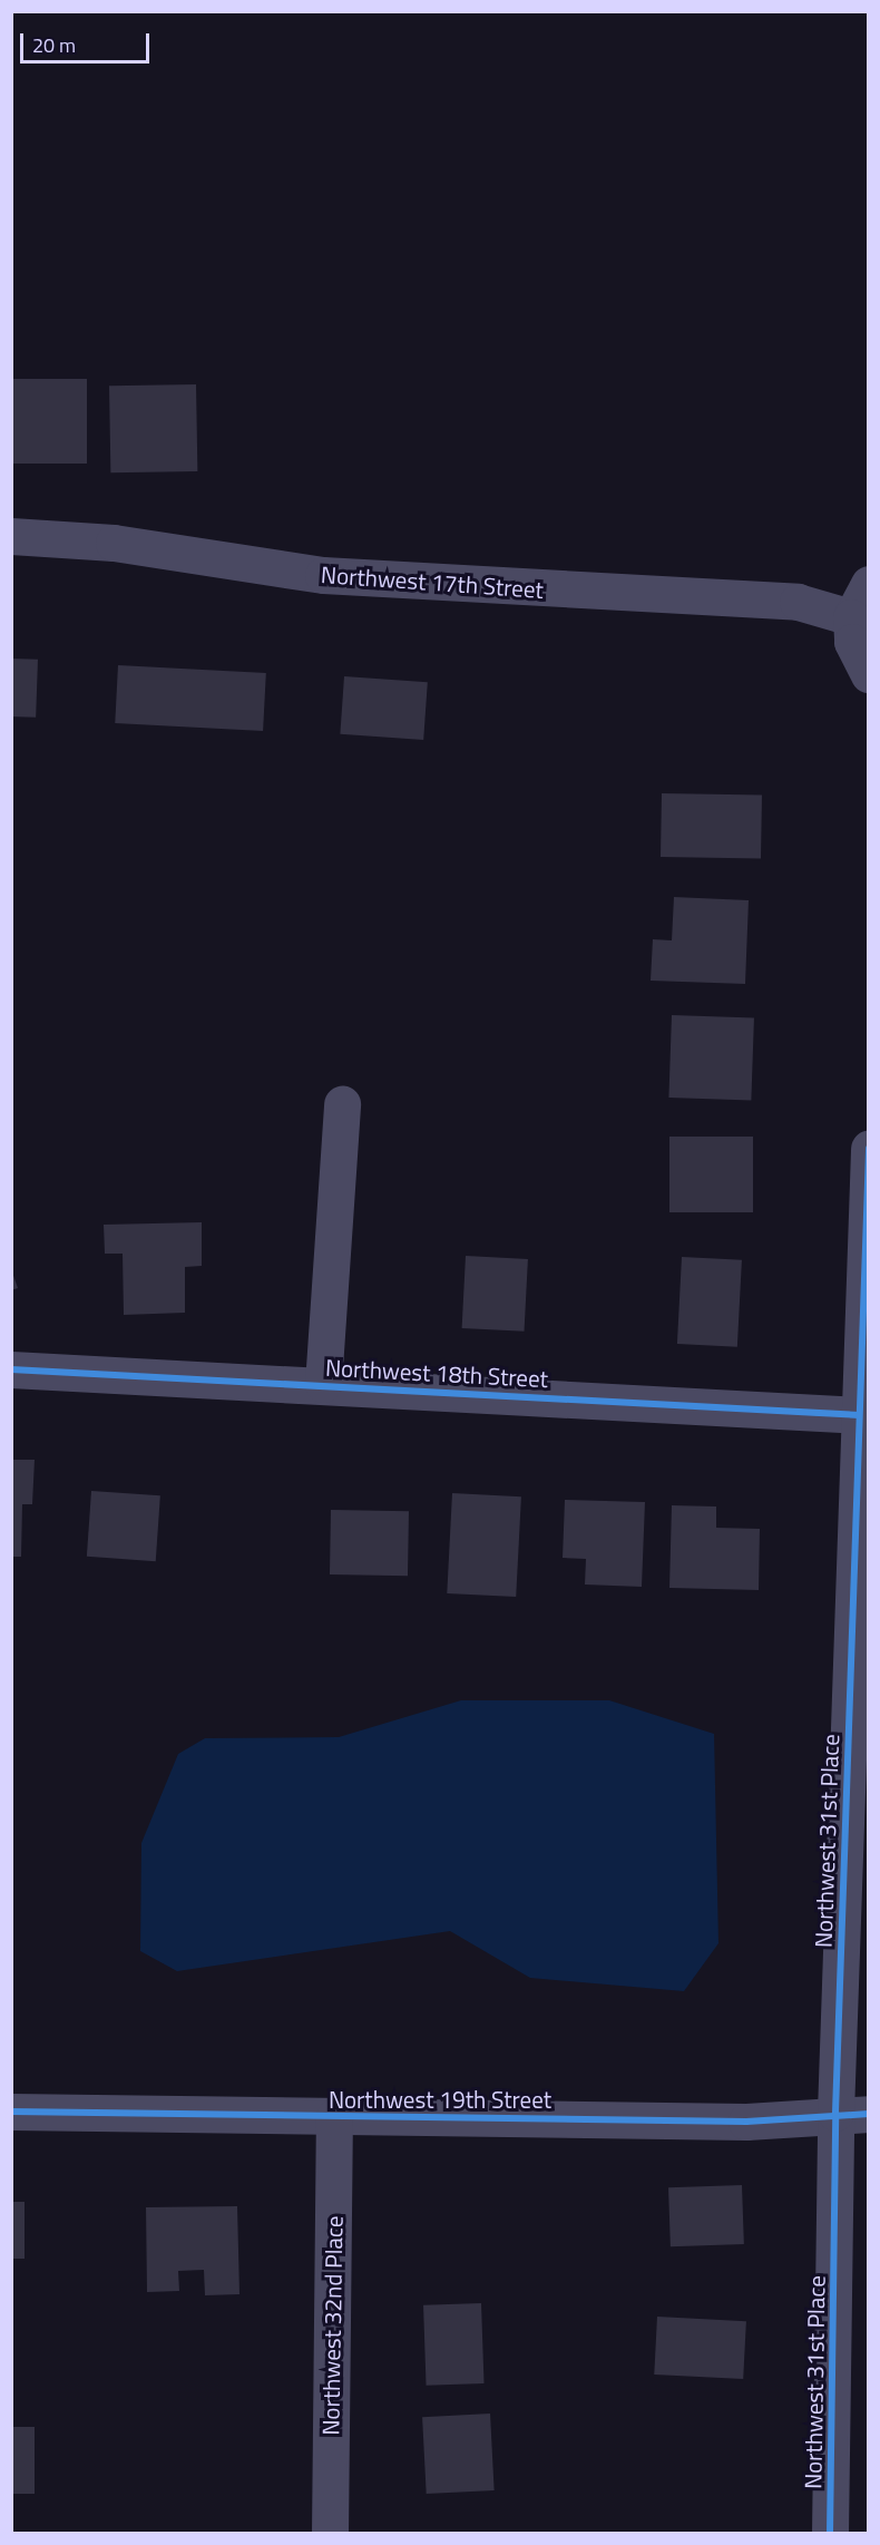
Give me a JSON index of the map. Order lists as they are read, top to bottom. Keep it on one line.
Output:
{"streets":{"street":["Northwest 17th Street","Northwest 18th Street","Northwest 31st Place","Northwest 19th Street","Northwest 32nd Place"]},"crossings":[["Northwest 18th Street","Northwest 31st Place"],["Northwest 31st Place","Northwest 19th Street"],["Northwest 19th Street","Northwest 32nd Place"]],"scale_bar":"20 m"}
